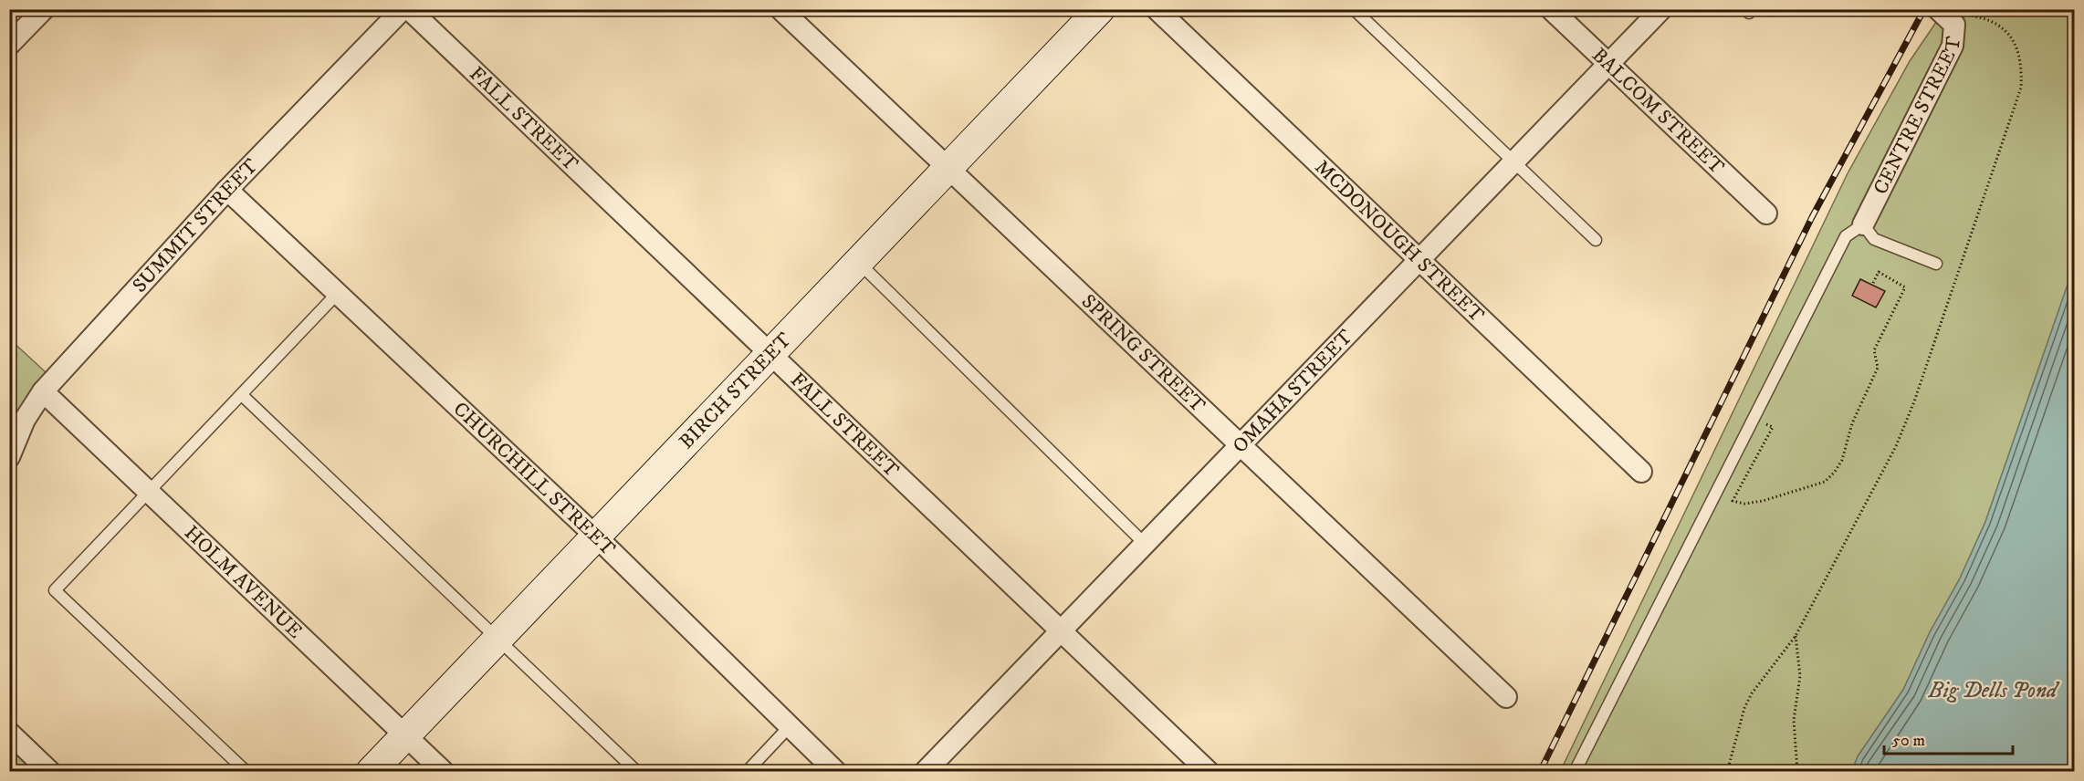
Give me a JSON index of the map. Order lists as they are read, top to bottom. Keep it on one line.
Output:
{"streets":{"main road":["BIRCH STREET"],"street":["BALCOM STREET","CENTRE STREET","FALL STREET","SUMMIT STREET","MCDONOUGH STREET","SPRING STREET","OMAHA STREET","CHURCHILL STREET","HOLM AVENUE"]},"crossings":[["BALCOM STREET","OMAHA STREET"],["FALL STREET","BIRCH STREET"],["FALL STREET","OMAHA STREET"],["SUMMIT STREET","CHURCHILL STREET"],["SUMMIT STREET","HOLM AVENUE"],["MCDONOUGH STREET","OMAHA STREET"],["SPRING STREET","BIRCH STREET"],["SPRING STREET","OMAHA STREET"],["BIRCH STREET","CHURCHILL STREET"],["BIRCH STREET","HOLM AVENUE"]],"water":["Big Dells Pond"],"scale_bar":"50 m"}
